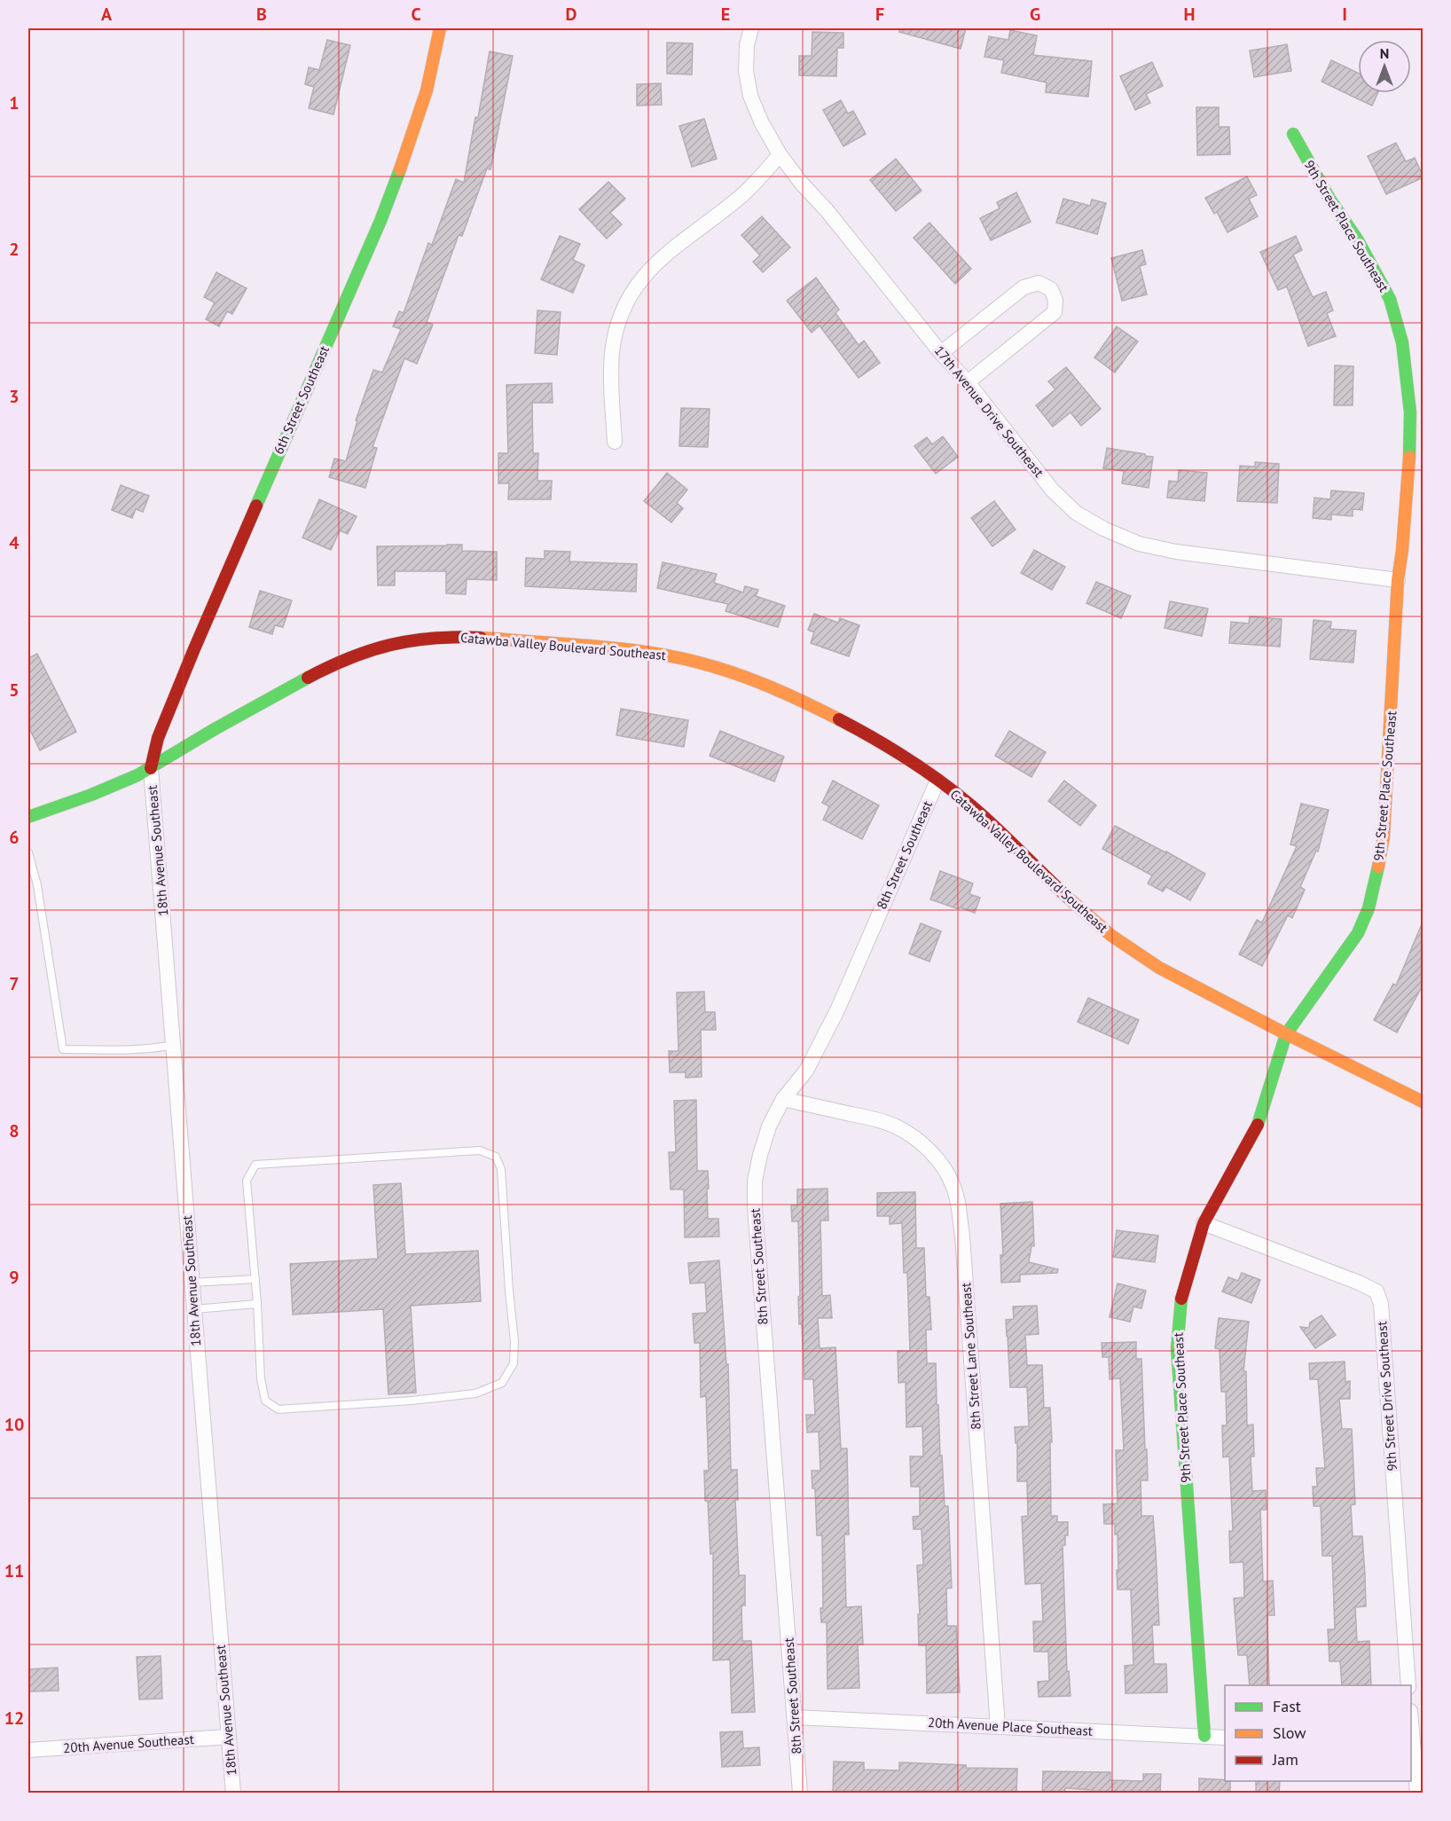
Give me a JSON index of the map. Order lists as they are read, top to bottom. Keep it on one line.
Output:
{"streets":{"street":["9th Street Place Southeast","6th Street Southeast","17th Avenue Drive Southeast","Catawba Valley Boulevard Southeast","18th Avenue Southeast","8th Street Southeast","8th Street Lane Southeast","9th Street Drive Southeast","20th Avenue Place Southeast","20th Avenue Southeast"]},"crossings":[["9th Street Place Southeast","17th Avenue Drive Southeast"],["9th Street Place Southeast","Catawba Valley Boulevard Southeast"],["9th Street Place Southeast","9th Street Drive Southeast"],["9th Street Place Southeast","20th Avenue Place Southeast"],["6th Street Southeast","Catawba Valley Boulevard Southeast"],["6th Street Southeast","18th Avenue Southeast"],["Catawba Valley Boulevard Southeast","18th Avenue Southeast"],["Catawba Valley Boulevard Southeast","8th Street Southeast"],["18th Avenue Southeast","20th Avenue Southeast"],["8th Street Southeast","8th Street Lane Southeast"],["8th Street Southeast","20th Avenue Place Southeast"],["8th Street Lane Southeast","20th Avenue Place Southeast"]],"legend":["Fast","Slow","Jam"],"north":"top","grid":{"columns":["A","B","C","D","E","F","G","H","I"],"rows":["1","2","3","4","5","6","7","8","9","10","11","12"]}}
